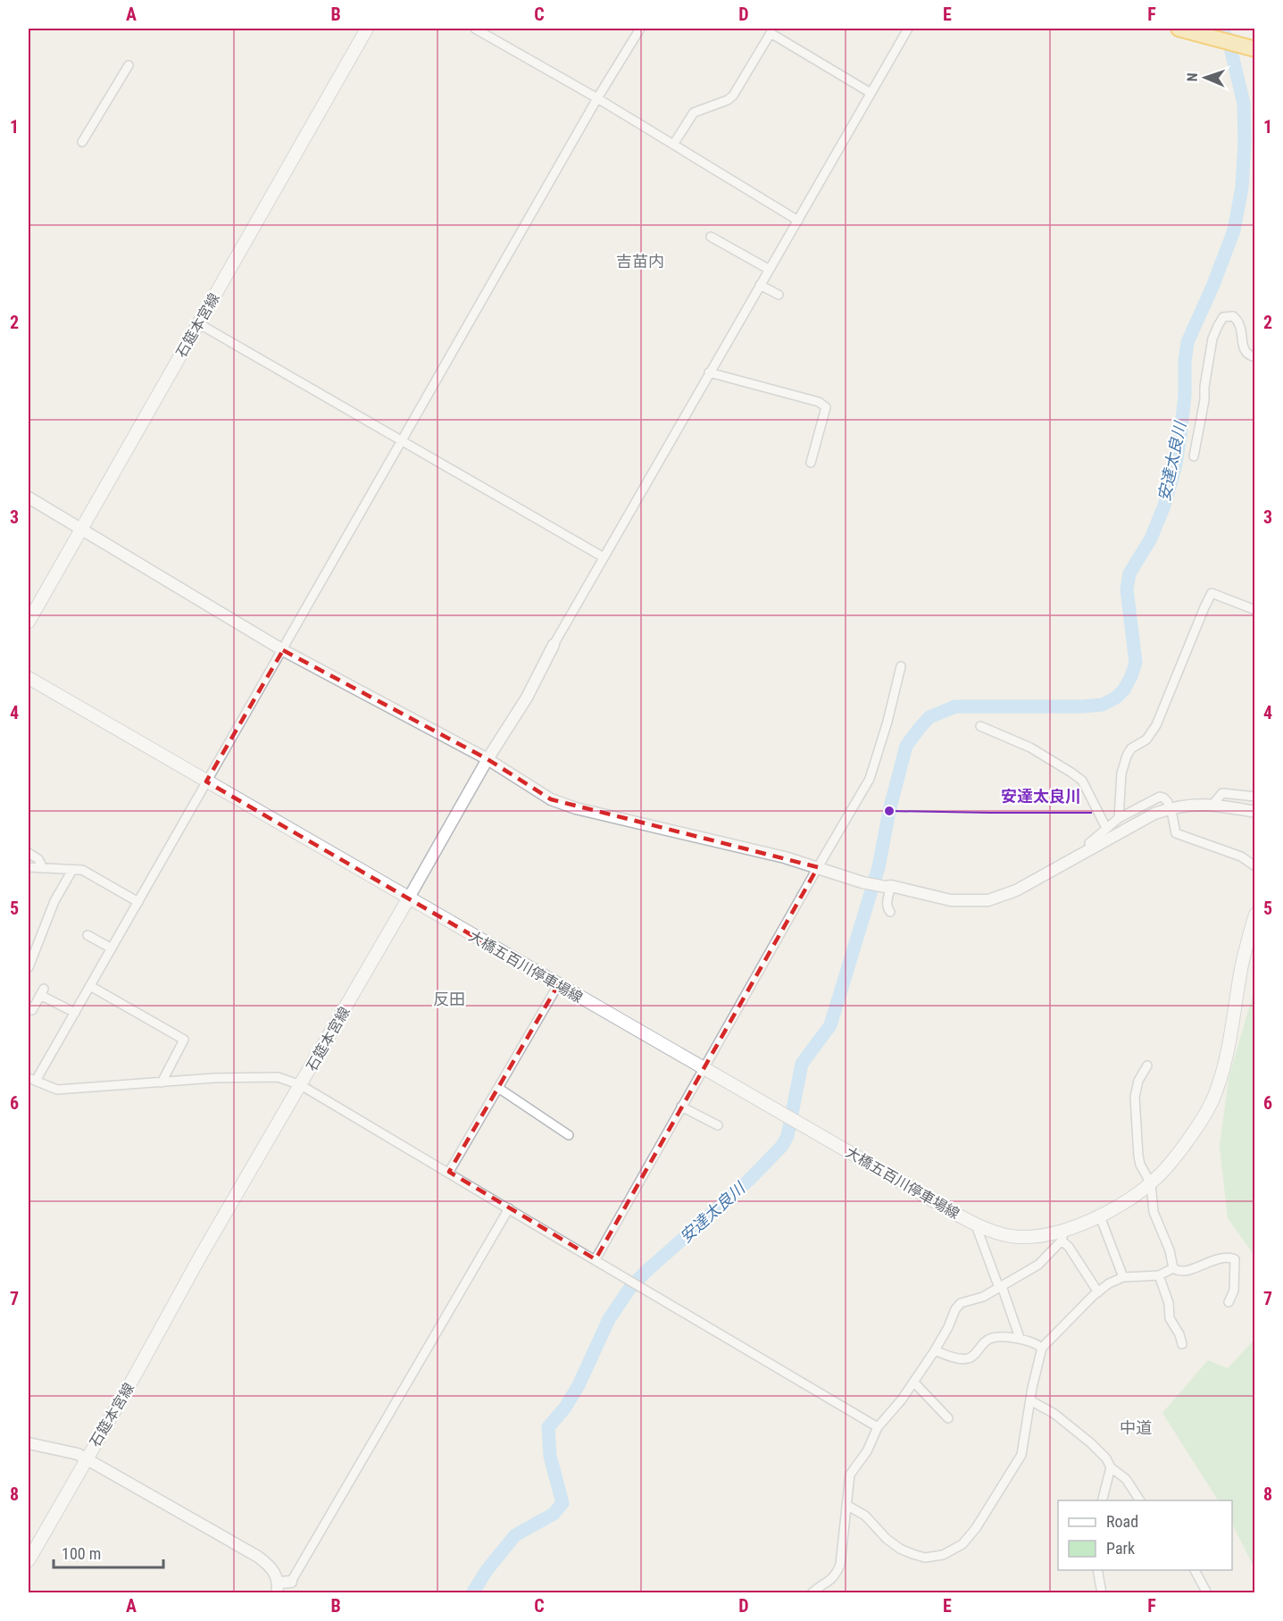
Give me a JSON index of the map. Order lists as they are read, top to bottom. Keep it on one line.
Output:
{"streets":{"main road":["石筵本宮線","大橋五百川停車場線"]},"crossings":[["石筵本宮線","大橋五百川停車場線"]],"districts":["吉苗内","反田","中道"],"water":["安達太良川"],"places":["安達太良川"],"legend":["Road","Park"],"scale_bar":"100 m","north":"left","grid":{"columns":["A","B","C","D","E","F"],"rows":["1","2","3","4","5","6","7","8"]}}
